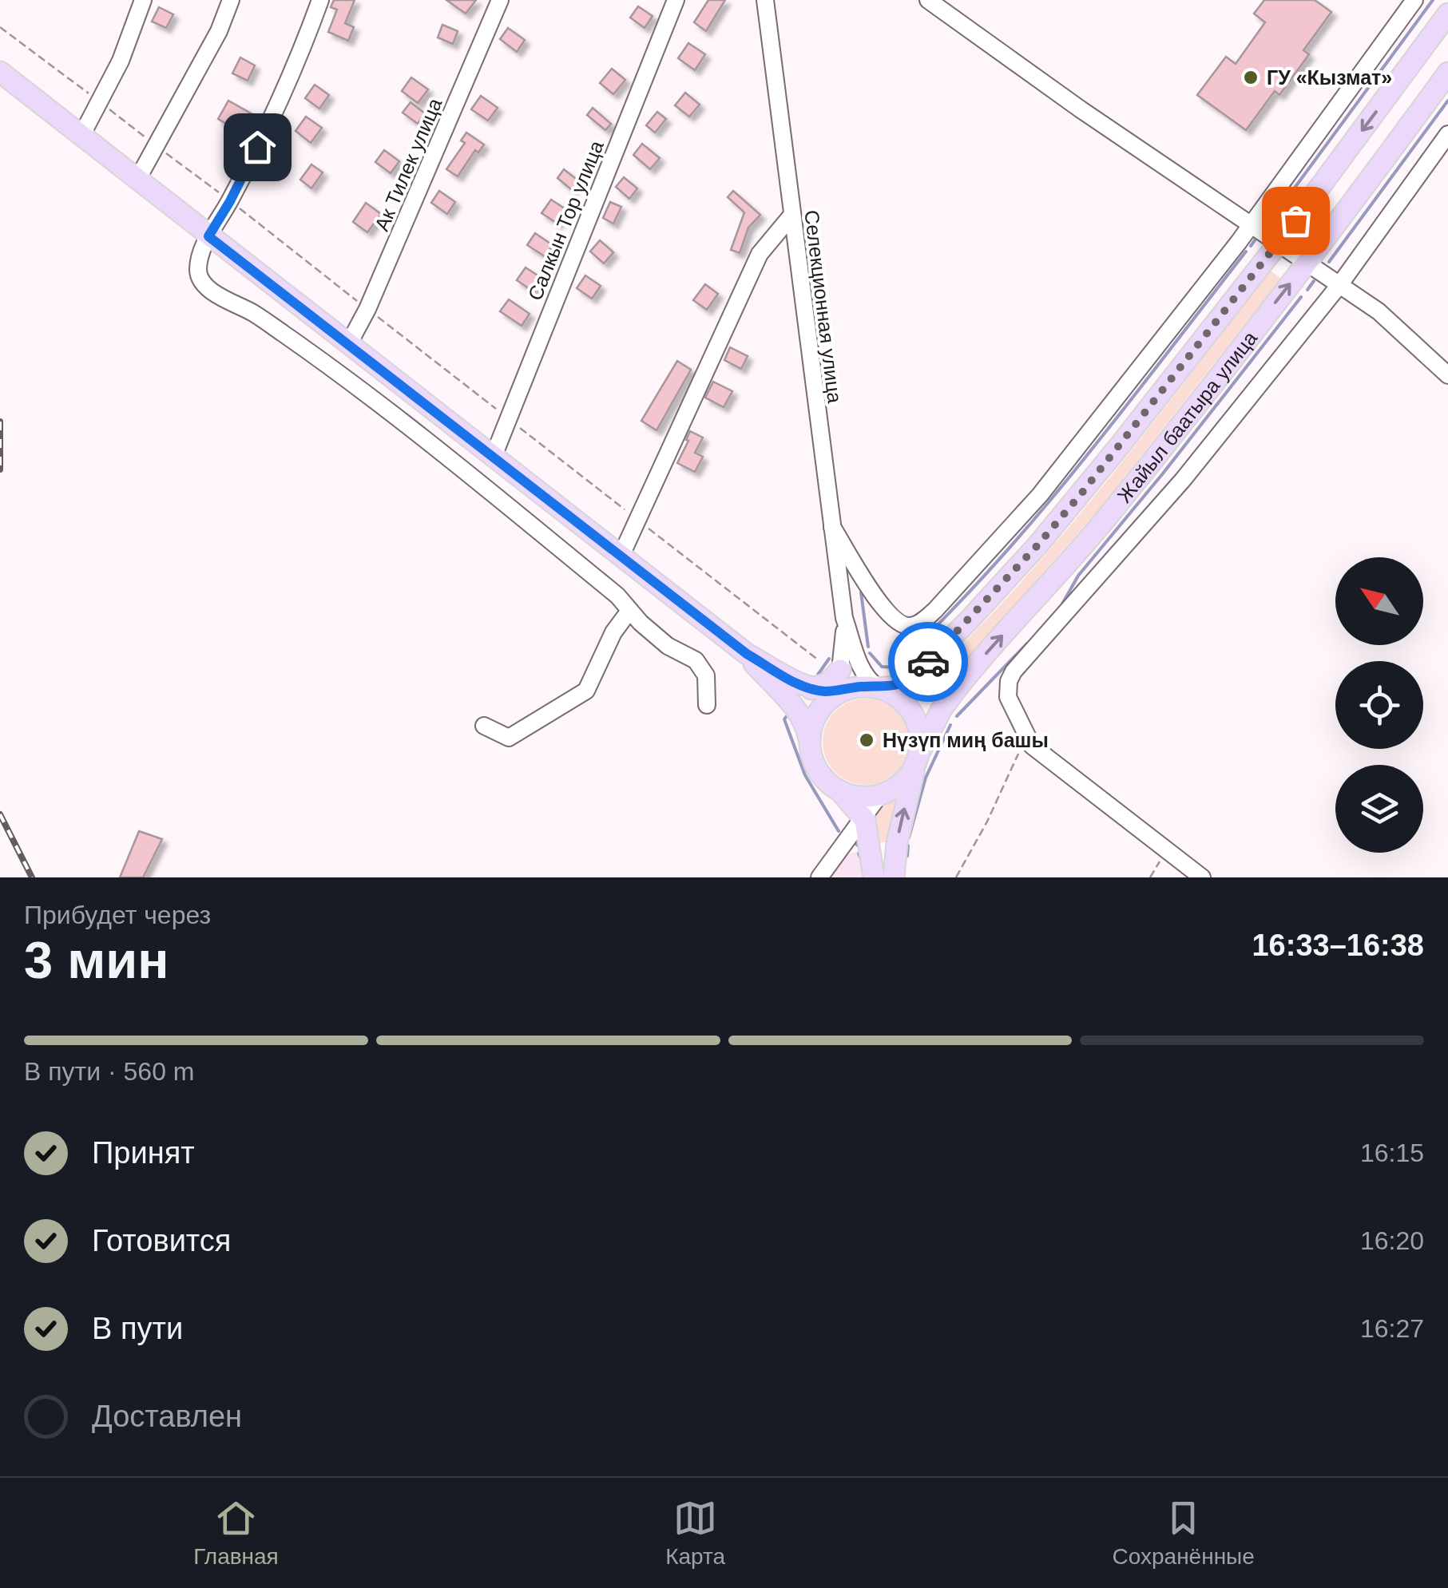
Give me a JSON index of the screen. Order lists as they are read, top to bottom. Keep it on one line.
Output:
{"streets":{"main road":["Жайыл баатыра улица"],"street":["Ак Тилек улица","Салкын Тор улица","Селекционная улица"]},"crossings":[["Селекционная улица","Жайыл баатыра улица"]],"places":["ГУ «Кызмат»","Нүзүп миң башы"],"north":"top left","page":{"heading":["3 мин","Прибудет через","16:33–16:38"],"bar":"В пути · 560 m","list":[["Принят","16:15"],["Готовится","16:20"],["В пути","16:27"],"Доставлен"],"tabs":["Главная","Карта","Сохранённые"]}}
